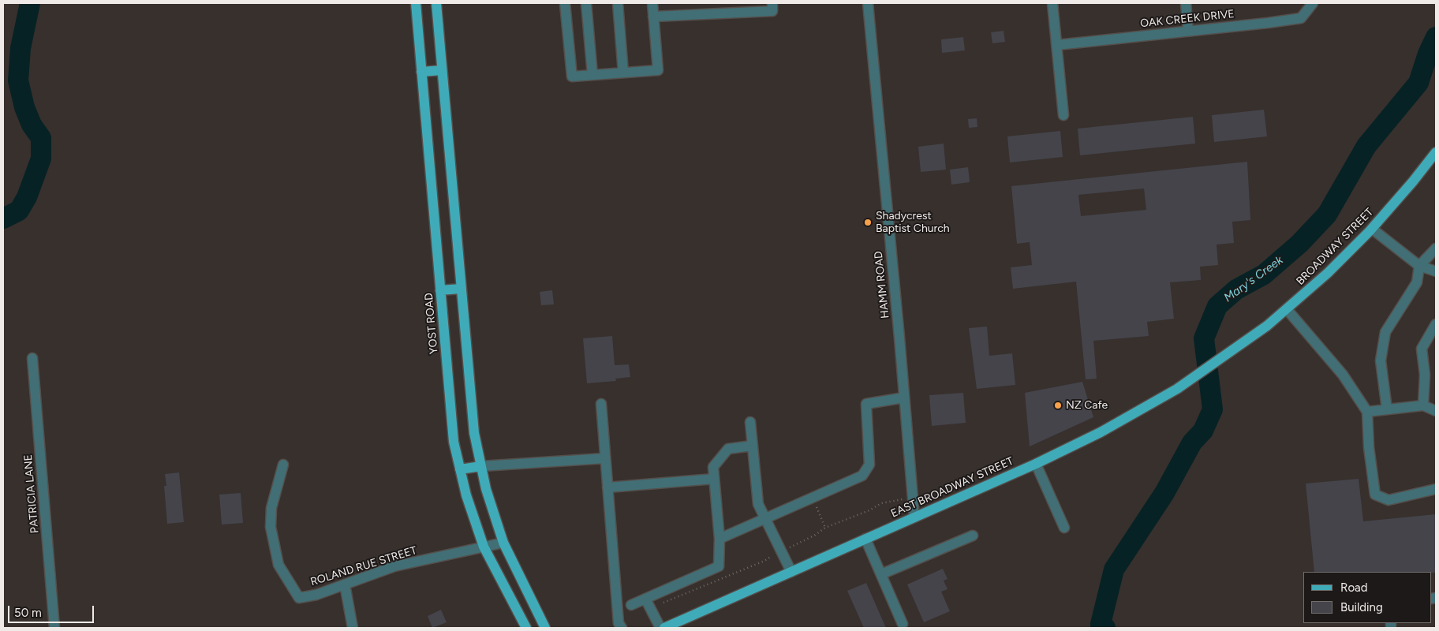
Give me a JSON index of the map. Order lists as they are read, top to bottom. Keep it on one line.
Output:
{"streets":{"main road":["BROADWAY STREET","YOST ROAD","EAST BROADWAY STREET"],"street":["OAK CREEK DRIVE","HAMM ROAD","PATRICIA LANE","ROLAND RUE STREET"]},"crossings":[["BROADWAY STREET","EAST BROADWAY STREET"],["HAMM ROAD","EAST BROADWAY STREET"],["YOST ROAD","ROLAND RUE STREET"]],"water":["Mary's Creek"],"places":["Shadycrest Baptist Church","NZ Cafe"],"legend":["Road","Building"],"scale_bar":"50 m"}
